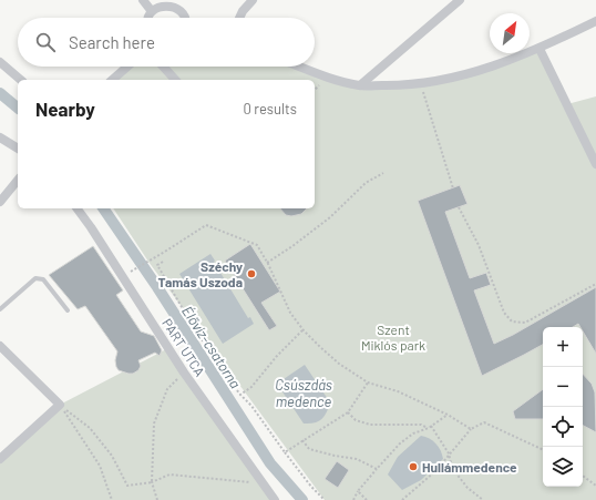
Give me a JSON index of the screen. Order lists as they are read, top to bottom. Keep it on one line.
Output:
{"streets":{"street":["PART UTCA"]},"water":["Élővíz-csatorna","Csúszdás medence"],"parks":["Szent Miklós park"],"places":["Széchy Tamás Uszoda","Hullámmedence"],"north":"top right","page":{"search":"Search here","heading":["Nearby","0 results"],"map_buttons":["+","−"]}}
